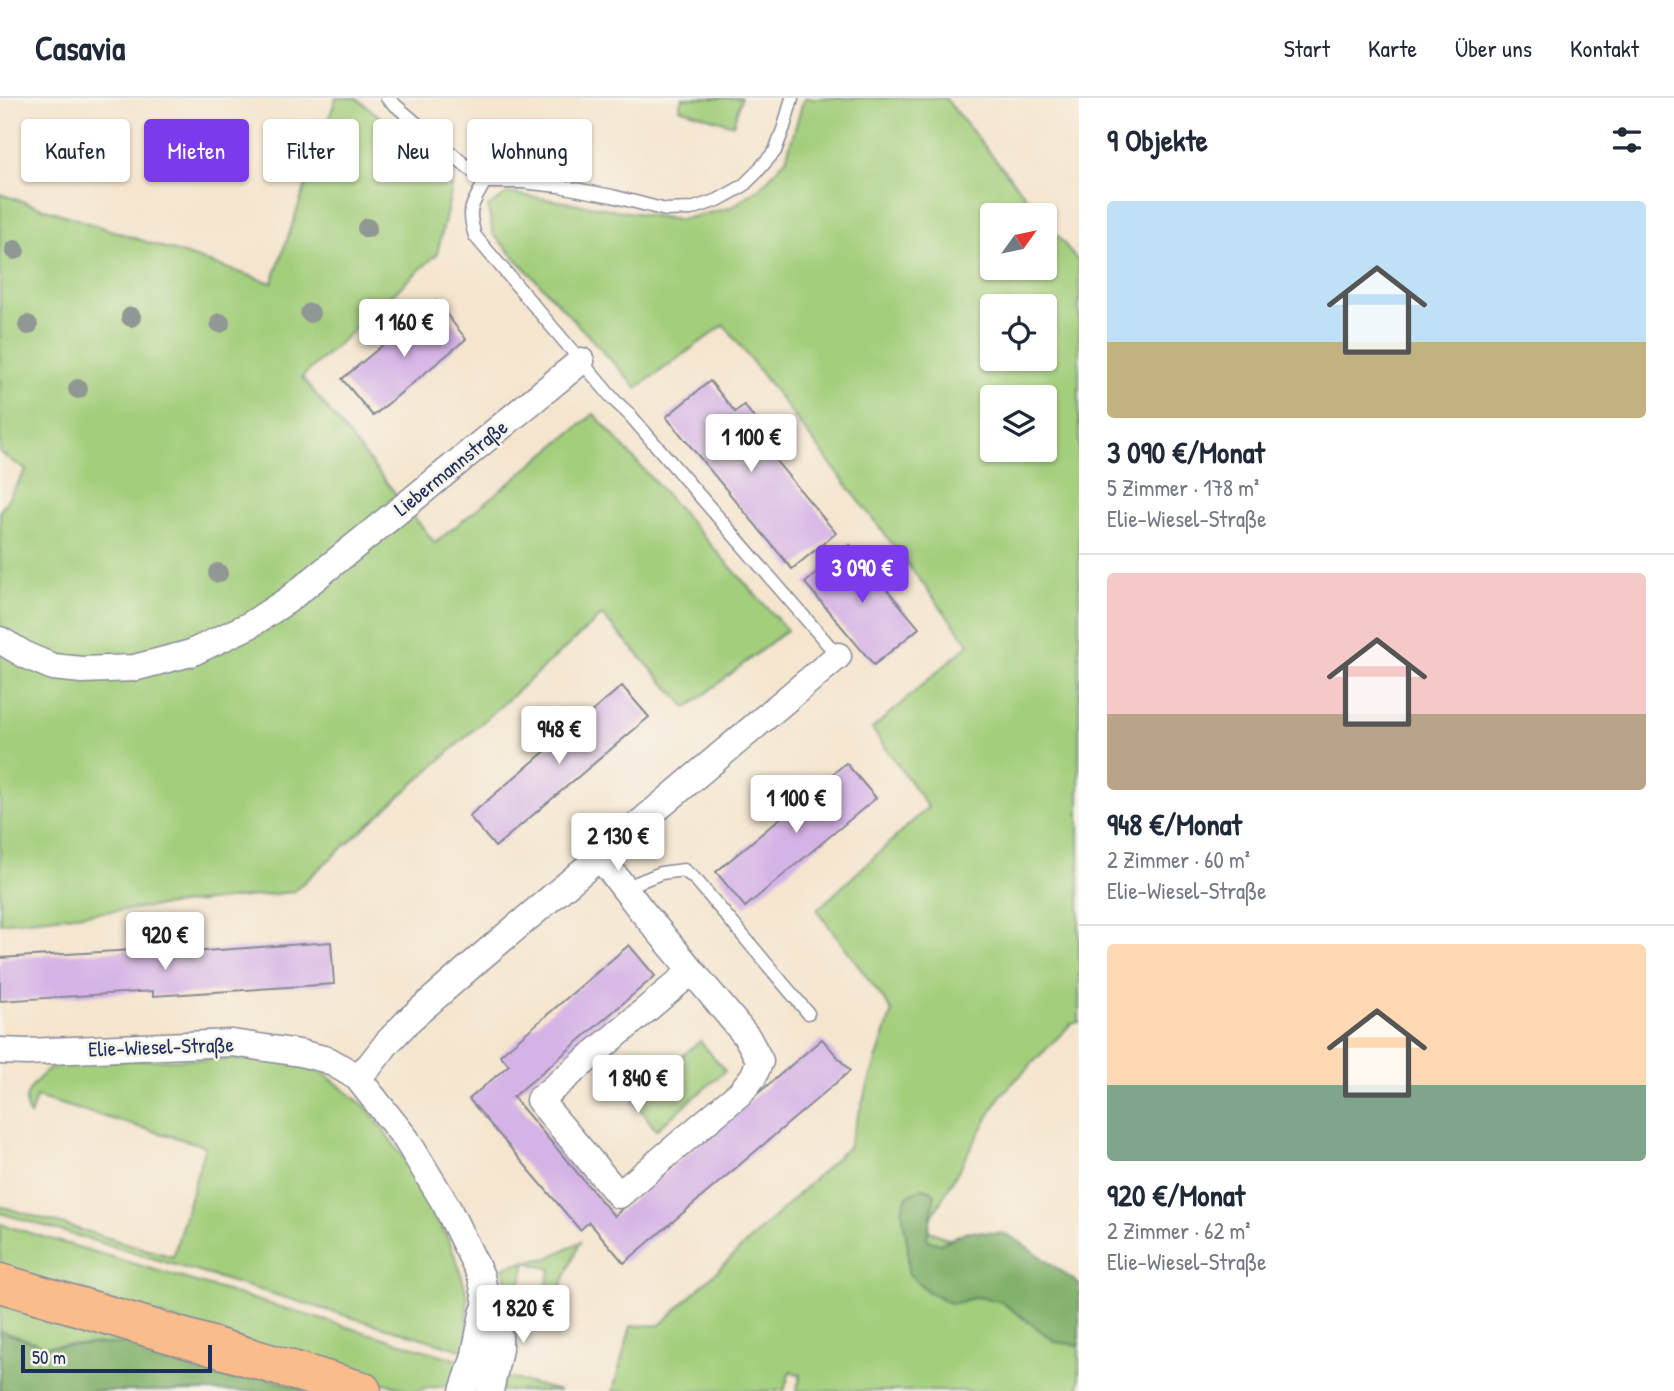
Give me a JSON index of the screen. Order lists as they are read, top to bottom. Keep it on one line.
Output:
{"streets":{"street":["Liebermannstraße","Elie-Wiesel-Straße"]},"scale_bar":"50 m","north":"top right","page":{"header":"Casavia","nav":["Start","Karte","Über uns","Kontakt"],"heading":"9 Objekte","chip":["Kaufen","Mieten","Filter","Neu","Wohnung"],"list":[{"name":"3 090 €/Monat","note":"5 Zimmer · 178 m² · Elie-Wiesel-Straße"},{"name":"948 €/Monat","note":"2 Zimmer · 60 m² · Elie-Wiesel-Straße"},{"name":"920 €/Monat","note":"2 Zimmer · 62 m² · Elie-Wiesel-Straße"}],"price":["1 160 €","1 100 €","3 090 €","948 €","1 100 €","2 130 €","920 €","1 840 €","1 820 €"],"scale":"50 m"}}
